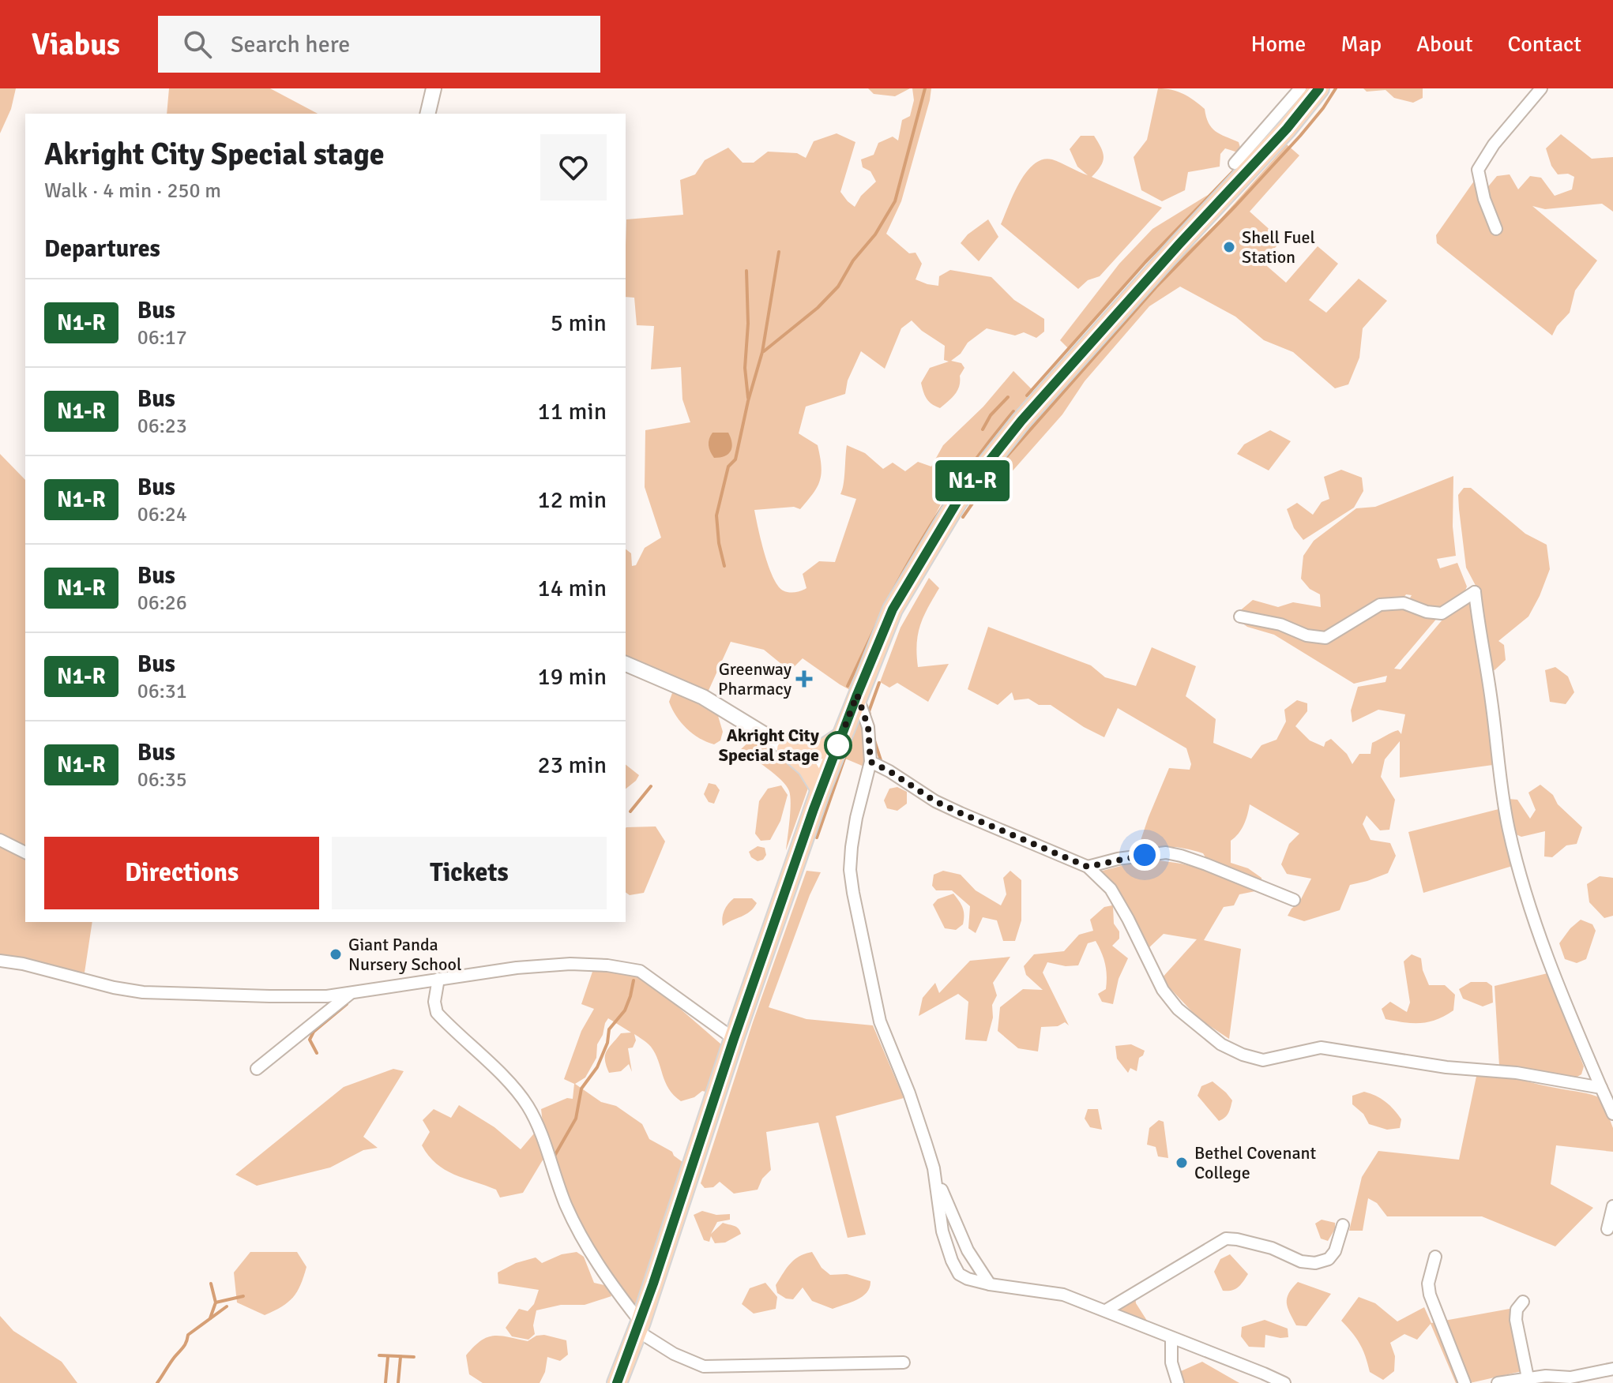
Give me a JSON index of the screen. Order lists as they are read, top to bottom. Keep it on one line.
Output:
{"places":{"other":["Shell Fuel Station","Akright City Special stage","Giant Panda Nursery School","Bethel Covenant College"],"health":["Greenway Pharmacy"]},"lines":["bus line N1-R"],"page":{"header":"Viabus","search":"Search here","nav":["Home","Map","About","Contact"],"on_map":"N1-R","heading":[["Akright City Special stage","Walk · 4 min · 250 m"],"Departures"],"list":[{"mark":"N1-R","name":"Bus","note":"06:17","value":"5 min"},{"mark":"N1-R","name":"Bus","note":"06:23","value":"11 min"},{"mark":"N1-R","name":"Bus","note":"06:24","value":"12 min"},{"mark":"N1-R","name":"Bus","note":"06:26","value":"14 min"},{"mark":"N1-R","name":"Bus","note":"06:31","value":"19 min"},{"mark":"N1-R","name":"Bus","note":"06:35","value":"23 min"}],"buttons":["Directions","Tickets"]}}
